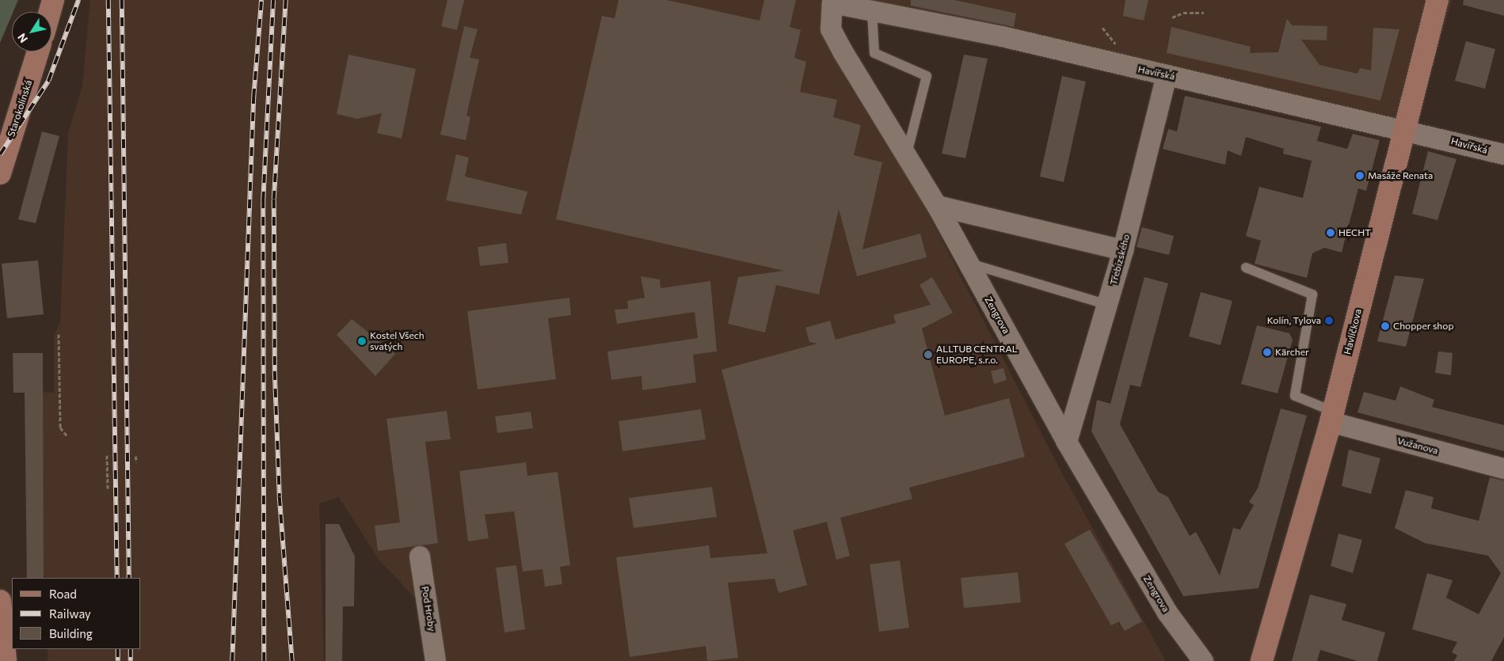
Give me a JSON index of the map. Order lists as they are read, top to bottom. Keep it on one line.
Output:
{"streets":{"street":["Havířská","Starokolínská","Třebízského","Zengrova","Havlíčkova","Vužanova","Pod Hroby"]},"crossings":[["Havířská","Třebízského"],["Havířská","Zengrova"],["Havířská","Havlíčkova"],["Třebízského","Zengrova"],["Havlíčkova","Vužanova"]],"places":["Masáže Renata","HECHT","Kolín, Tylova","Chopper shop","Kostel Všech svatých","Kärcher","ALLTUB CENTRAL EUROPE, s.r.o."],"legend":["Road","Railway","Building"],"north":"bottom left"}
